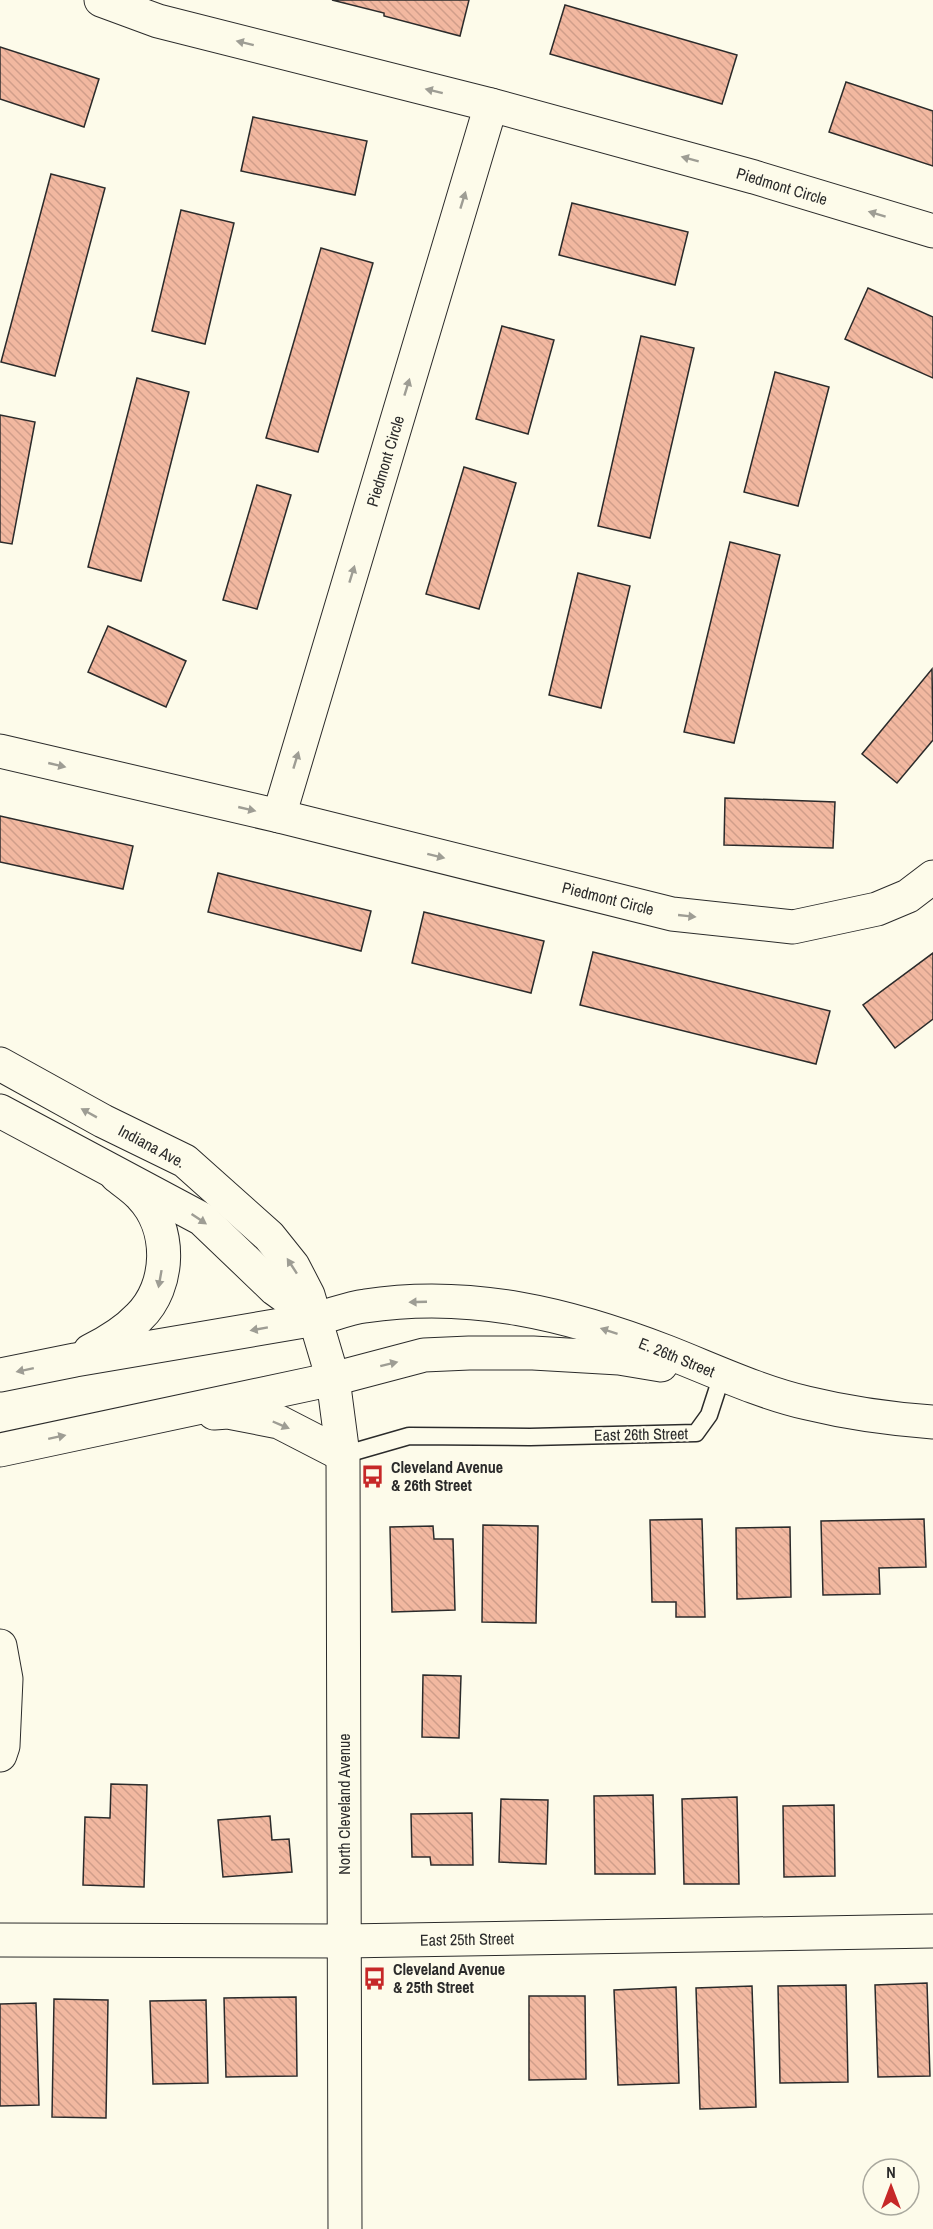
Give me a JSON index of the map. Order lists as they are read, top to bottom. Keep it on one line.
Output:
{"streets":{"main road":["Piedmont Circle","Indiana Ave.","E. 26th Street","North Cleveland Avenue","East 25th Street"],"lane":["East 26th Street"]},"crossings":[["Indiana Ave.","E. 26th Street"],["Indiana Ave.","North Cleveland Avenue"],["E. 26th Street","East 26th Street"],["E. 26th Street","North Cleveland Avenue"],["East 26th Street","North Cleveland Avenue"],["North Cleveland Avenue","East 25th Street"]],"places":{"bus stop":["Cleveland Avenue & 26th Street","Cleveland Avenue & 25th Street"]},"north":"top"}
